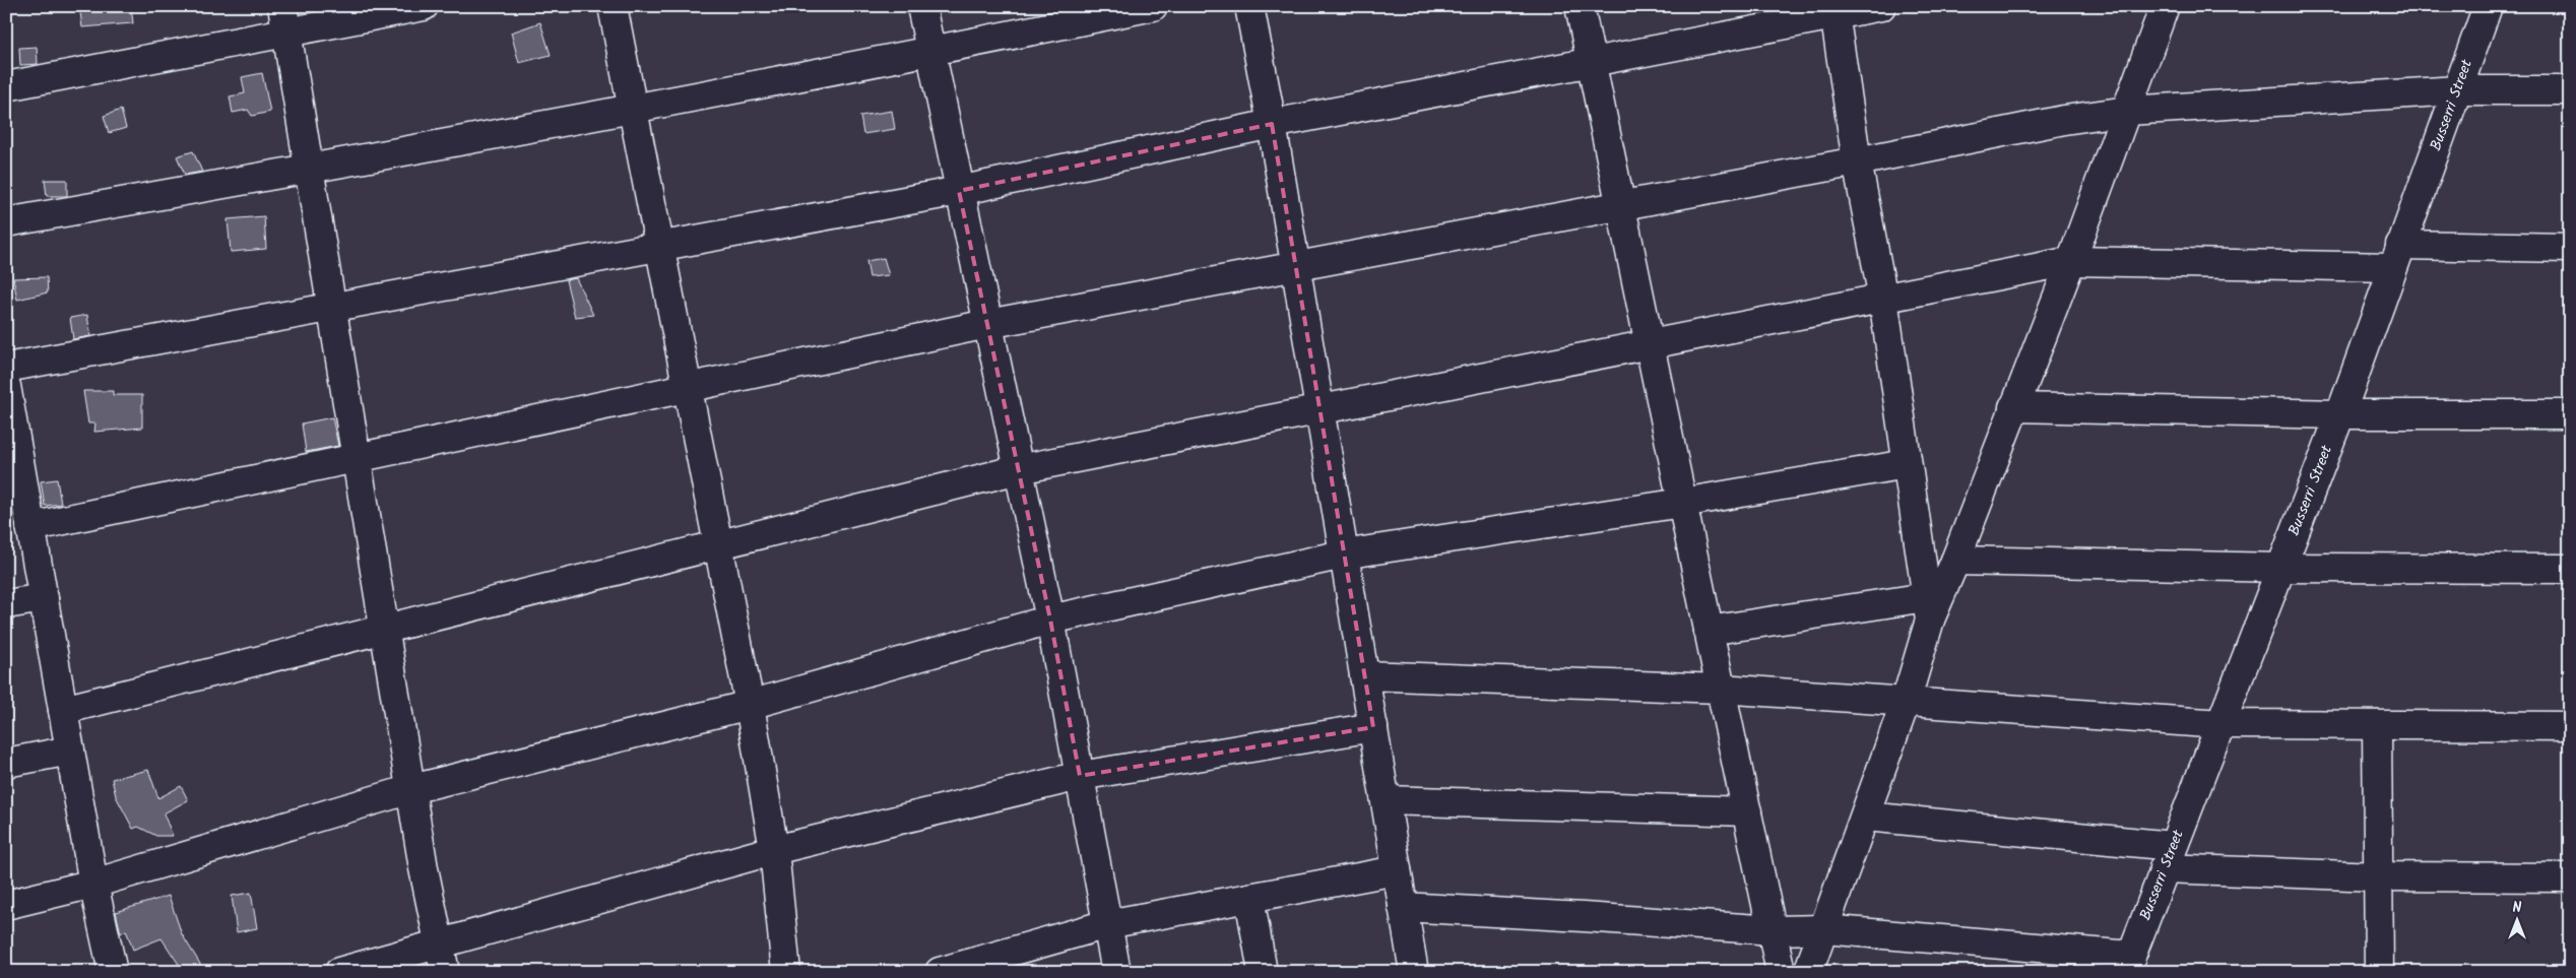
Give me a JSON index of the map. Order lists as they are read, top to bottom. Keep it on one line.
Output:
{"streets":{"street":["Busserri Street"]},"north":"top"}
